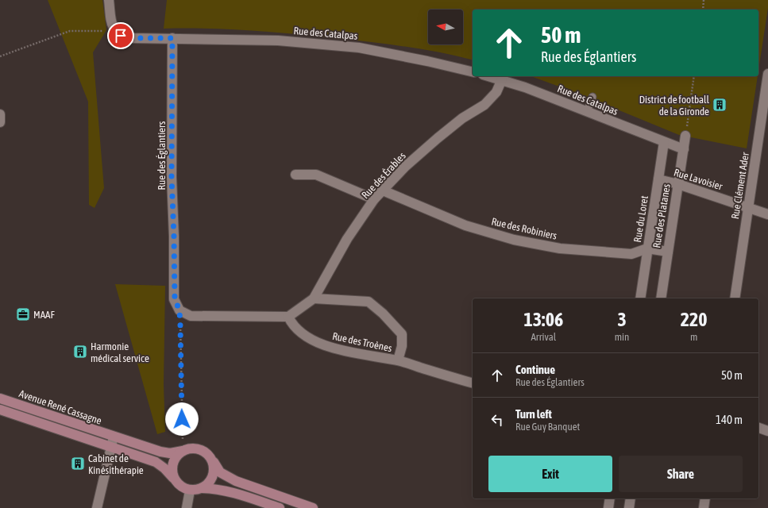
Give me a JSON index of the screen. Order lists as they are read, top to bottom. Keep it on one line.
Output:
{"streets":{"main road":["Avenue René Cassagne"],"street":["Rue des Catalpas","Rue des Églantiers","Rue des Érables","Rue Lavoisier","Rue Clément Ader","Rue des Platanes","Rue du Loret","Rue des Robiniers","Rue des Troènes"]},"crossings":[["Rue des Catalpas","Rue des Églantiers"],["Rue des Catalpas","Rue des Érables"],["Rue des Catalpas","Rue des Platanes"],["Rue des Catalpas","Rue du Loret"],["Rue des Érables","Rue des Robiniers"],["Rue des Érables","Rue des Troènes"],["Rue Lavoisier","Rue Clément Ader"],["Rue Lavoisier","Rue des Platanes"],["Rue Lavoisier","Rue du Loret"],["Rue des Platanes","Rue des Robiniers"],["Rue du Loret","Rue des Robiniers"]],"places":{"building":["District de football de la Gironde","Harmonie médical service","Cabinet de Kinésithérapie"],"office":["MAAF"]},"north":"left","page":{"turn":["50 m","Rue des Églantiers"],"eta":["13:06","Arrival","3","min","220","m"],"list":[{"name":"Continue","note":"Rue des Églantiers","value":"50 m"},{"name":"Turn left","note":"Rue Guy Banquet","value":"140 m"}],"buttons":["Exit","Share"]}}
